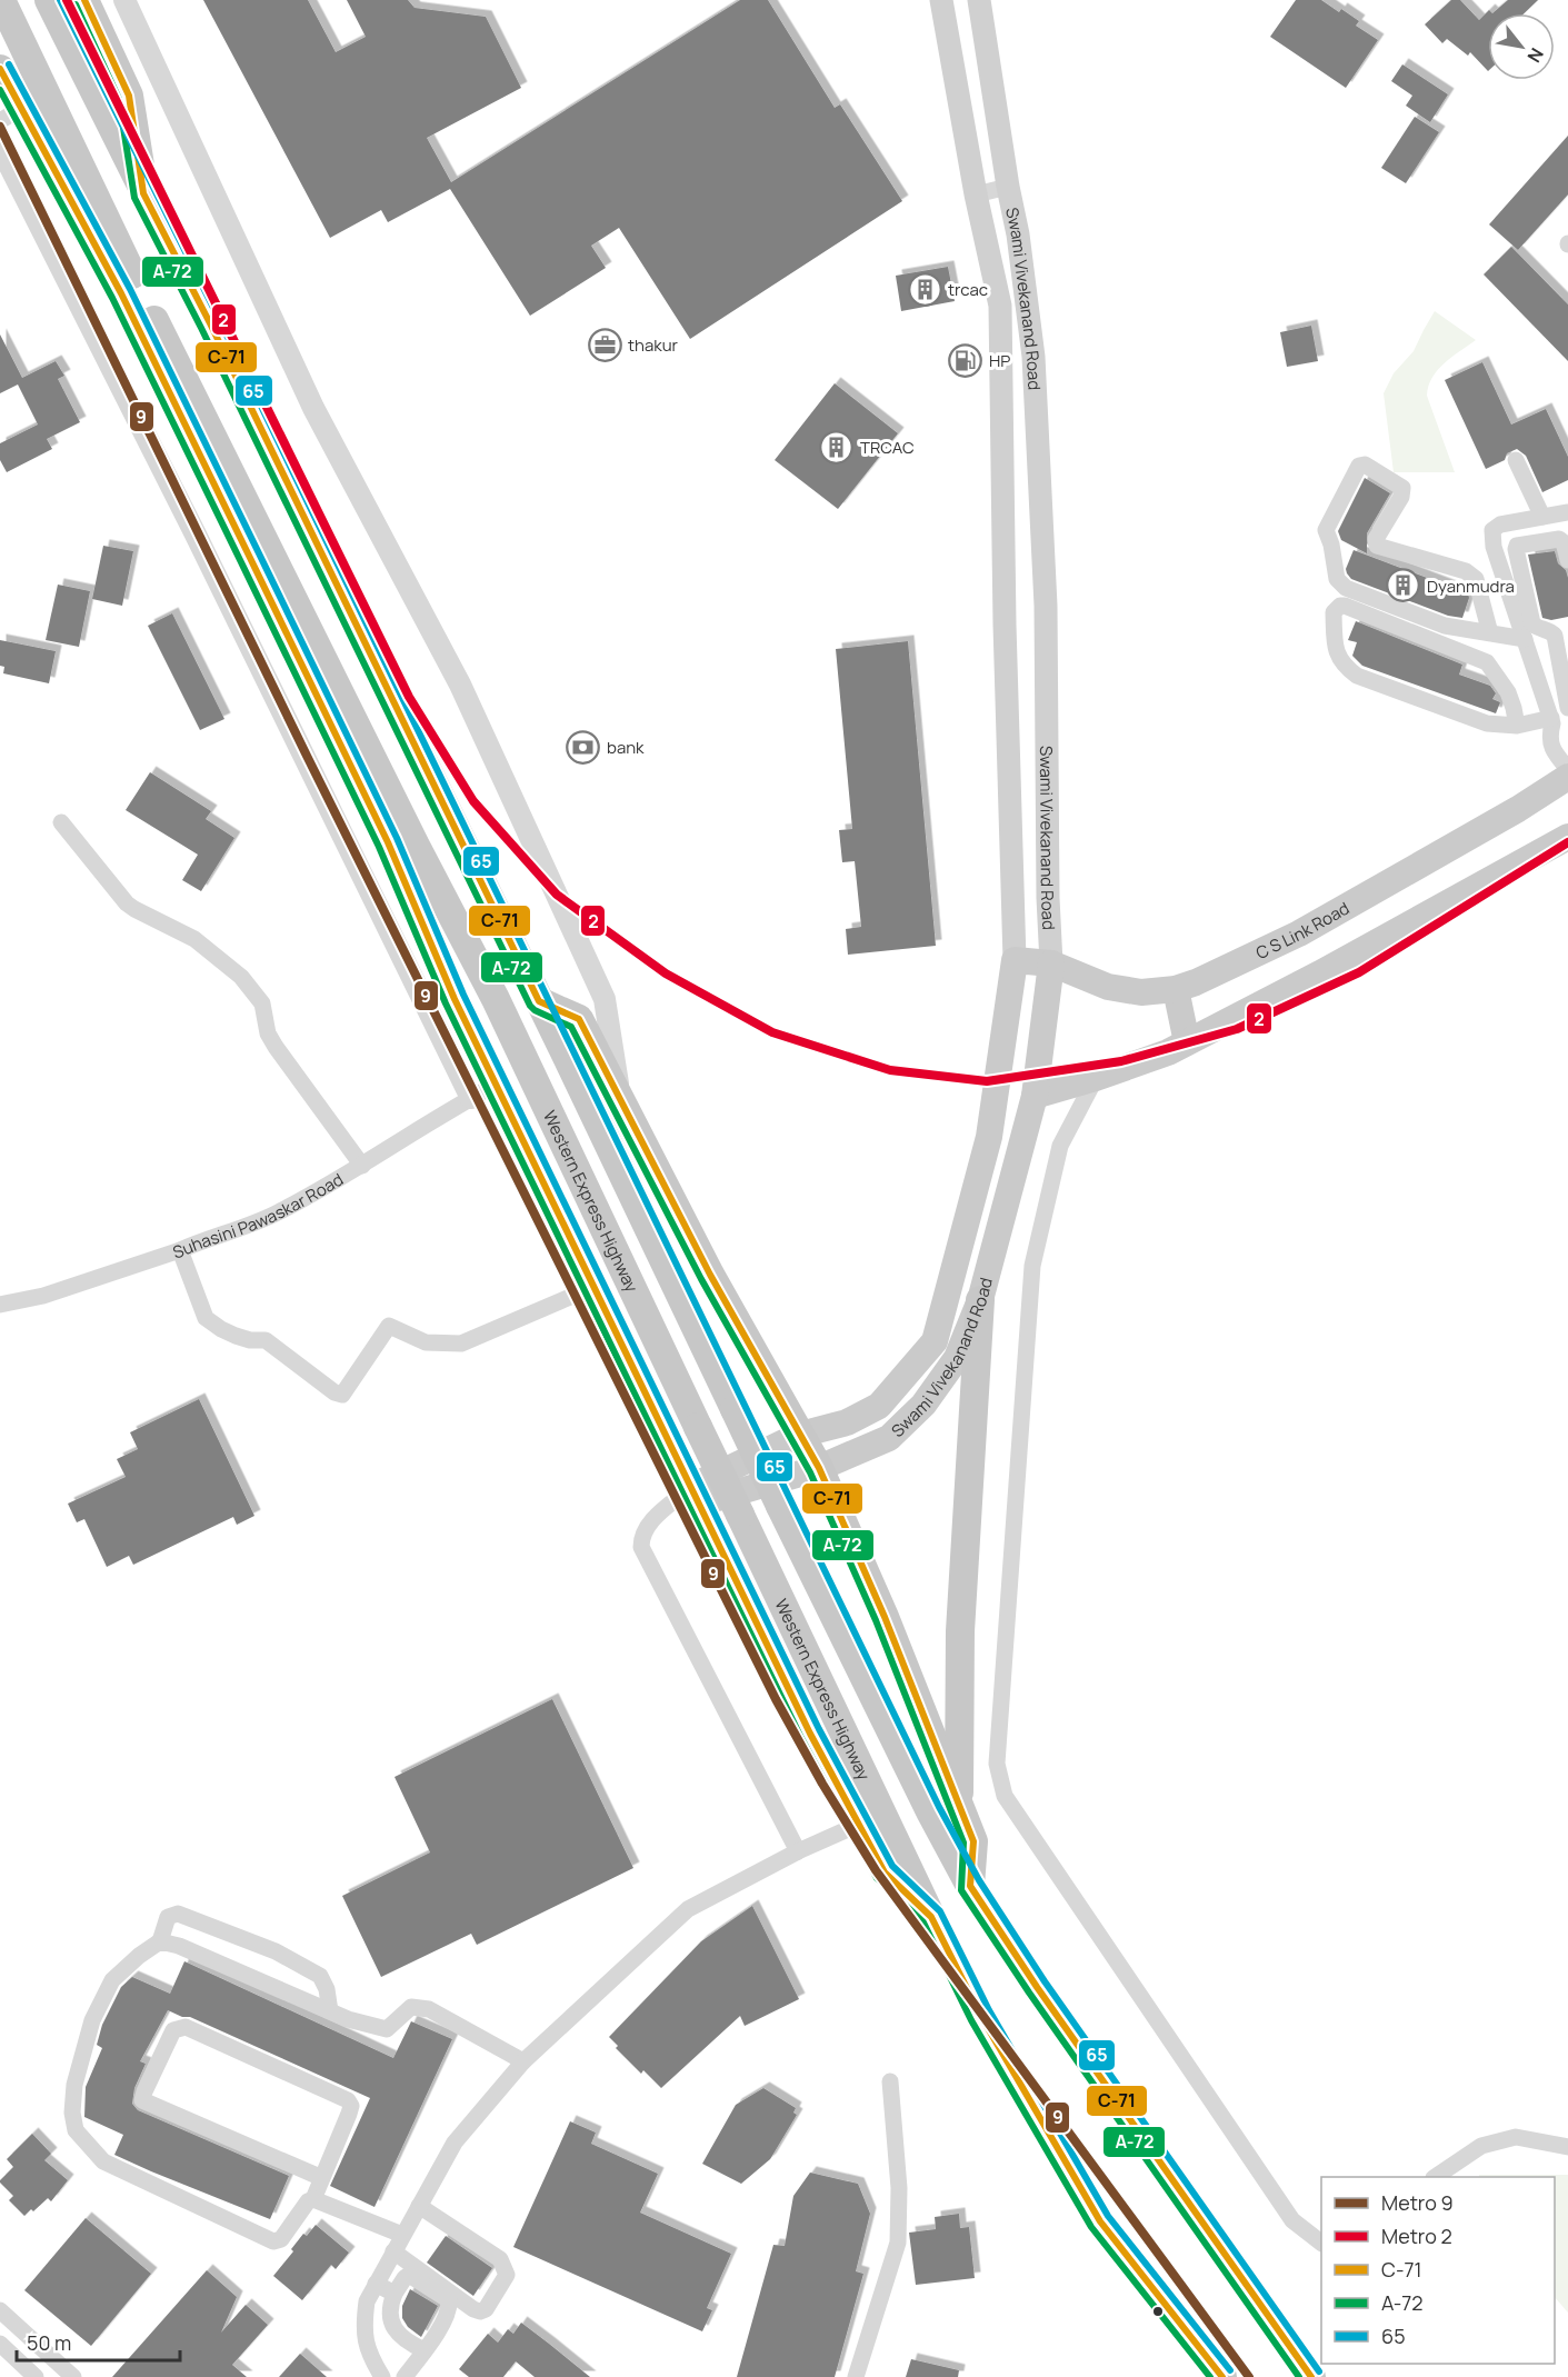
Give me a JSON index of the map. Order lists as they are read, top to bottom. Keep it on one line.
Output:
{"streets":{"highway":["Western Express Highway"],"main road":["Swami Vivekanand Road","C S Link Road"],"street":["Suhasini Pawaskar Road"]},"crossings":[["Swami Vivekanand Road","C S Link Road"]],"places":{"building":["trcac","TRCAC","Dyanmudra"],"office":["thakur"],"fuel station":["HP"],"bank":["bank"]},"lines":["metro line 2","transit line C-71","transit line 65","transit line A-72","metro line 9"],"legend":["Metro 9","Metro 2","C-71","A-72","65"],"scale_bar":"50 m","north":"bottom right"}
